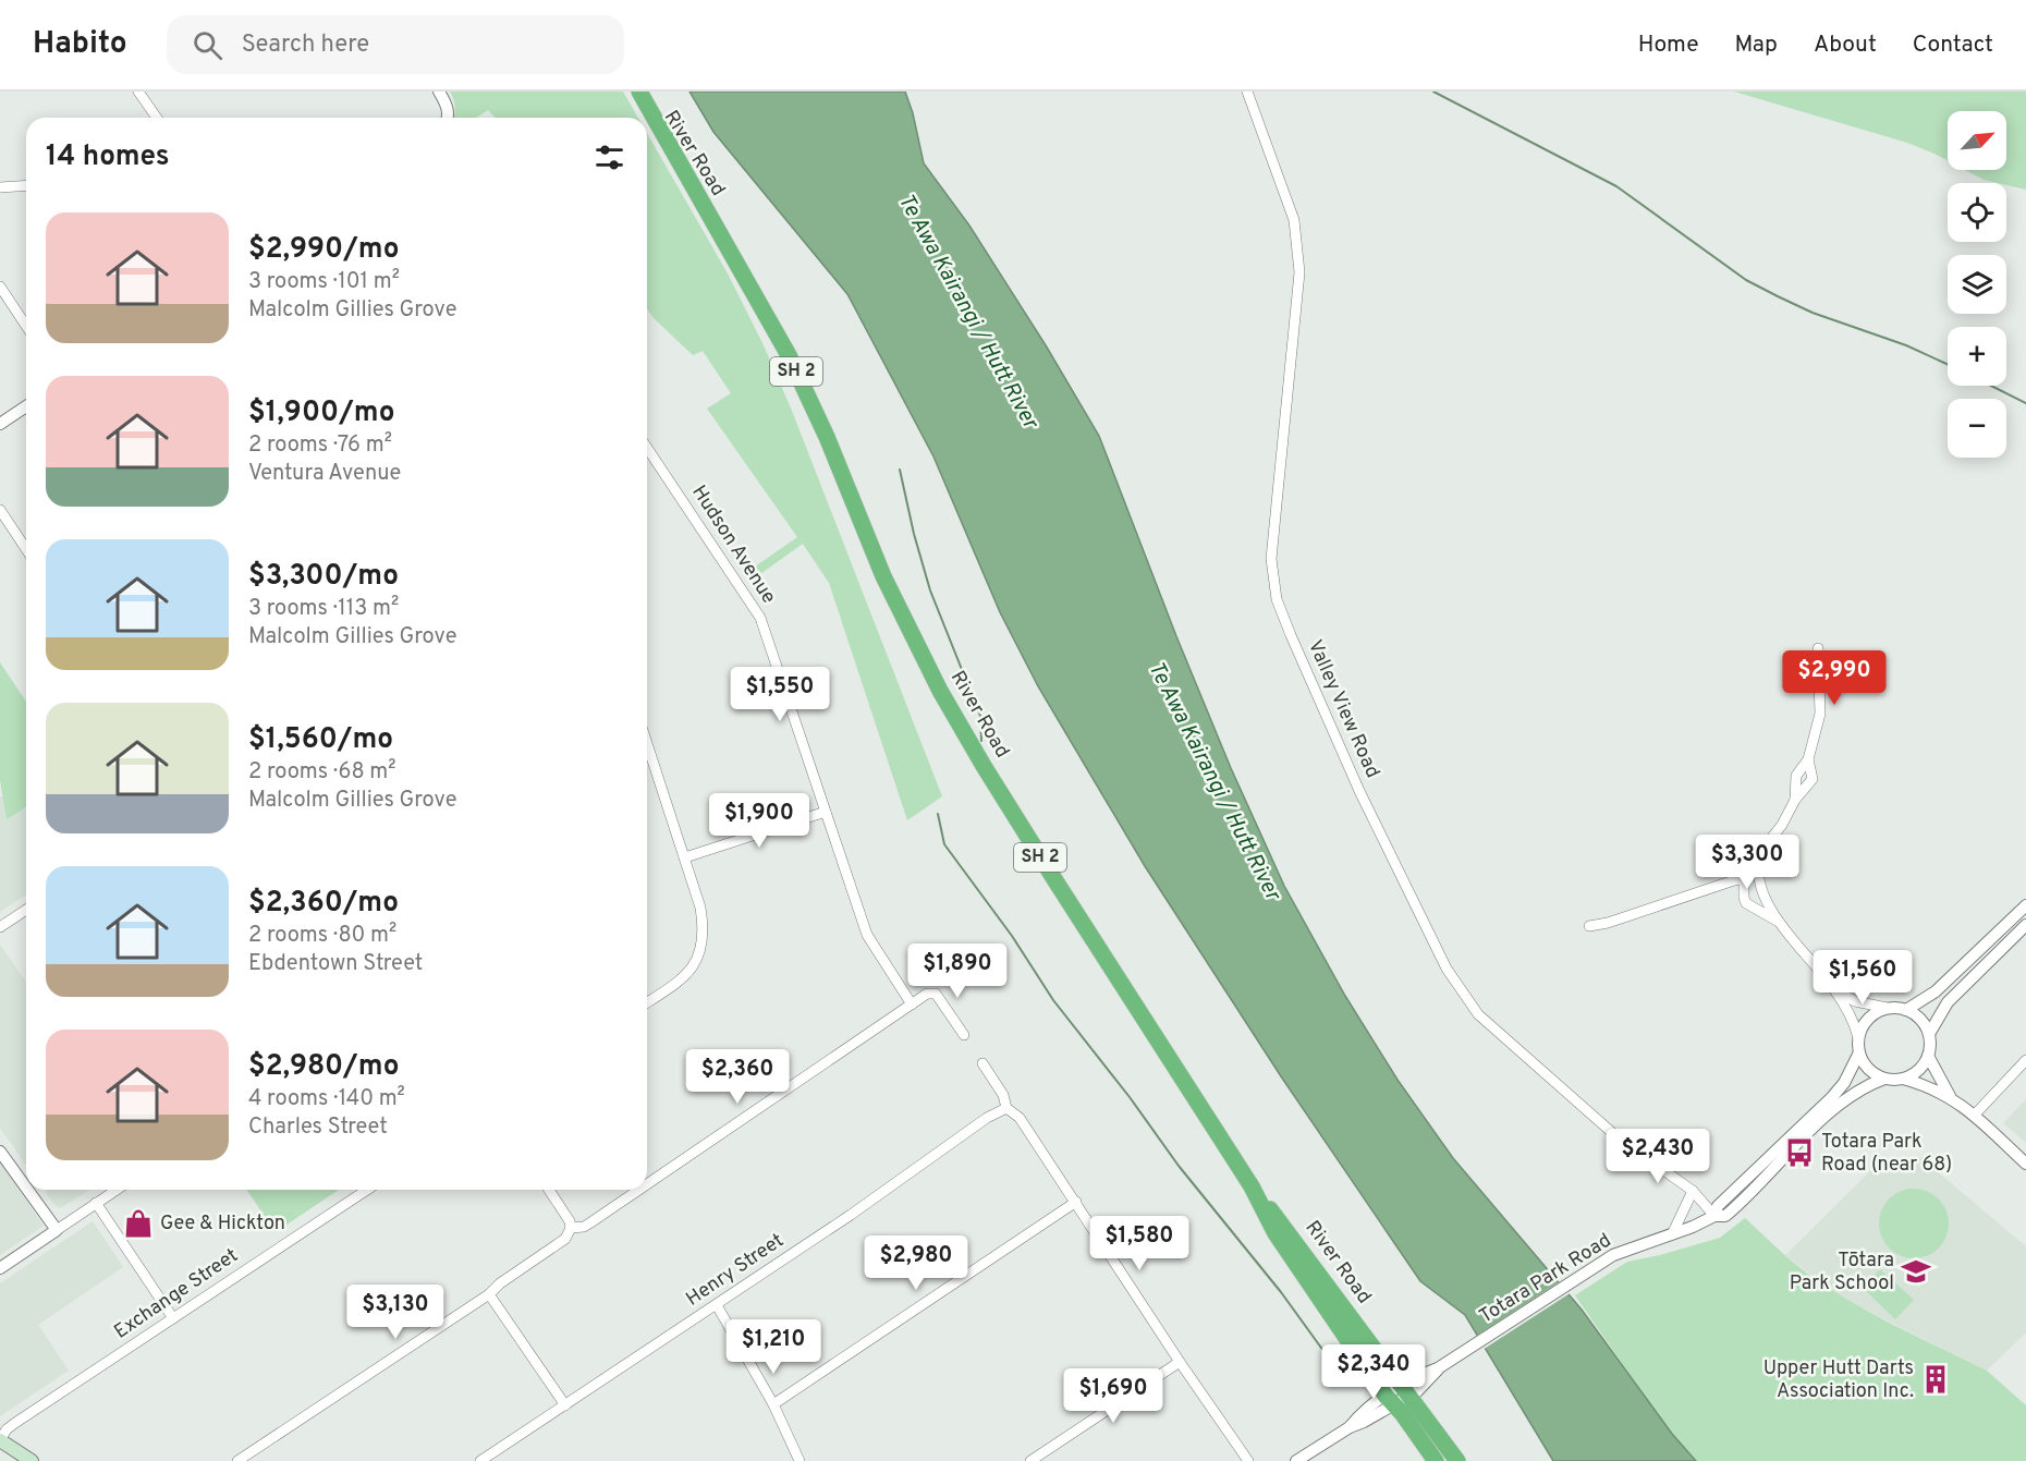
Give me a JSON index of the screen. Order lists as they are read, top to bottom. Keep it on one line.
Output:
{"streets":{"highway":["River Road","SH 2"],"street":["Hudson Avenue","Valley View Road","Henry Street","Totara Park Road","Exchange Street"]},"crossings":[["River Road","Totara Park Road"],["Valley View Road","Totara Park Road"]],"water":["Te Awa Kairangi / Hutt River"],"places":{"bus stop":["Totara Park Road (near 68)"],"shop":["Gee & Hickton"],"school or university":["Tōtara Park School"],"building":["Upper Hutt Darts Association Inc."]},"north":"top right","page":{"header":"Habito","search":"Search here","nav":["Home","Map","About","Contact"],"map_buttons":["+","−"],"heading":"14 homes","list":[{"name":"$2,990/mo","note":"3 rooms · 101 m² · Malcolm Gillies Grove"},{"name":"$1,900/mo","note":"2 rooms · 76 m² · Ventura Avenue"},{"name":"$3,300/mo","note":"3 rooms · 113 m² · Malcolm Gillies Grove"},{"name":"$1,560/mo","note":"2 rooms · 68 m² · Malcolm Gillies Grove"},{"name":"$2,360/mo","note":"2 rooms · 80 m² · Ebdentown Street"},{"name":"$2,980/mo","note":"4 rooms · 140 m² · Charles Street"}],"price":["$2,990","$1,550","$1,900","$3,300","$1,890","$1,560","$2,360","$2,430","$1,580","$2,980","$3,130","$1,210","$2,340","$1,690"]}}
